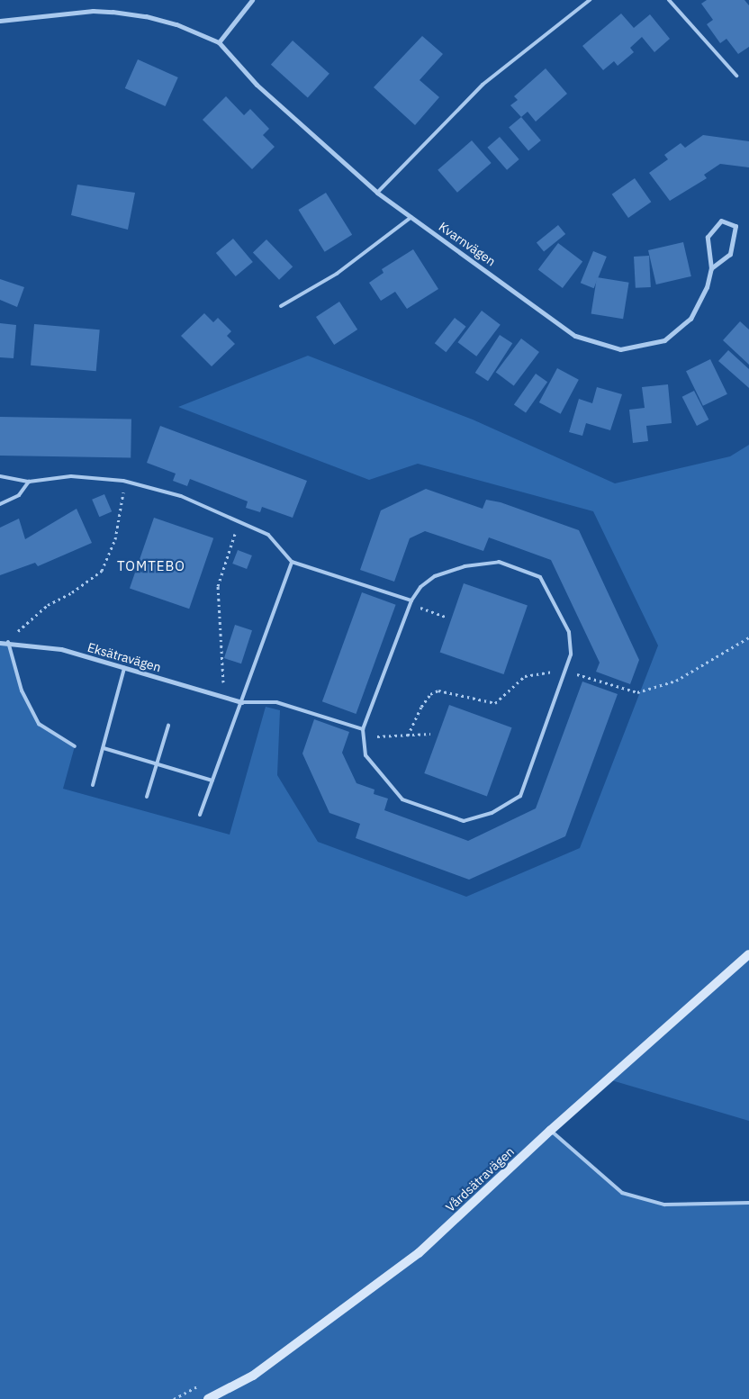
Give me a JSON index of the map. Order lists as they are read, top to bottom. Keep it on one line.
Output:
{"streets":{"street":["Kvarnvägen","Eksätravägen","Vårdsätravägen"]},"districts":["TOMTEBO"]}
